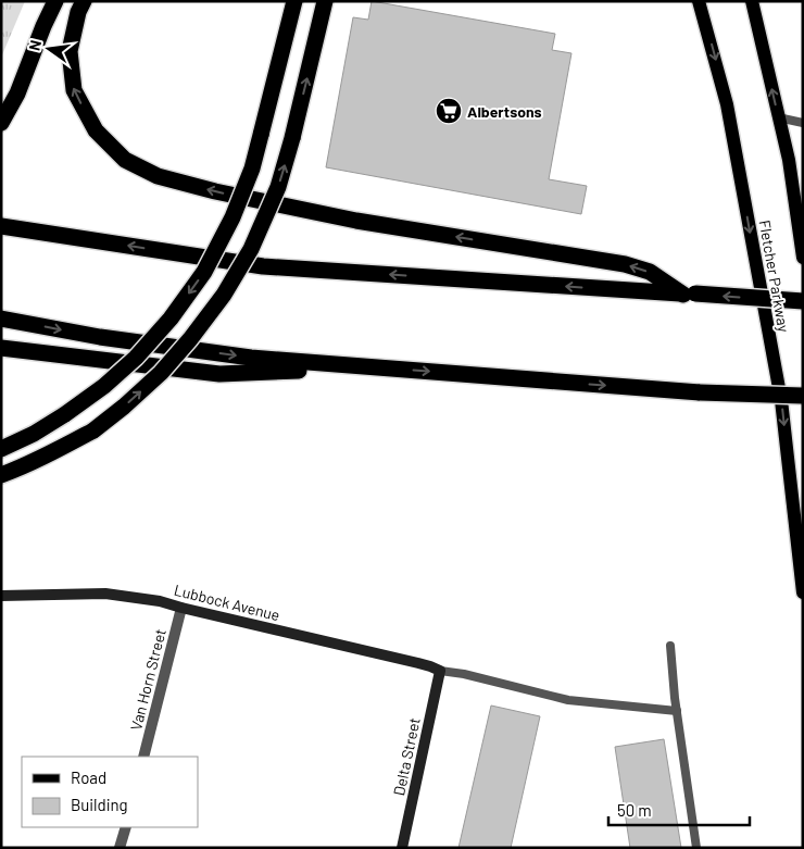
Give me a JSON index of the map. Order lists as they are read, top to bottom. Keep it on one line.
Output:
{"streets":{"main road":["Fletcher Parkway"],"street":["Lubbock Avenue","Van Horn Street","Delta Street"]},"crossings":[["Lubbock Avenue","Van Horn Street"],["Lubbock Avenue","Delta Street"]],"places":{"supermarket":["Albertsons"]},"legend":["Road","Building"],"scale_bar":"50 m","north":"left"}
